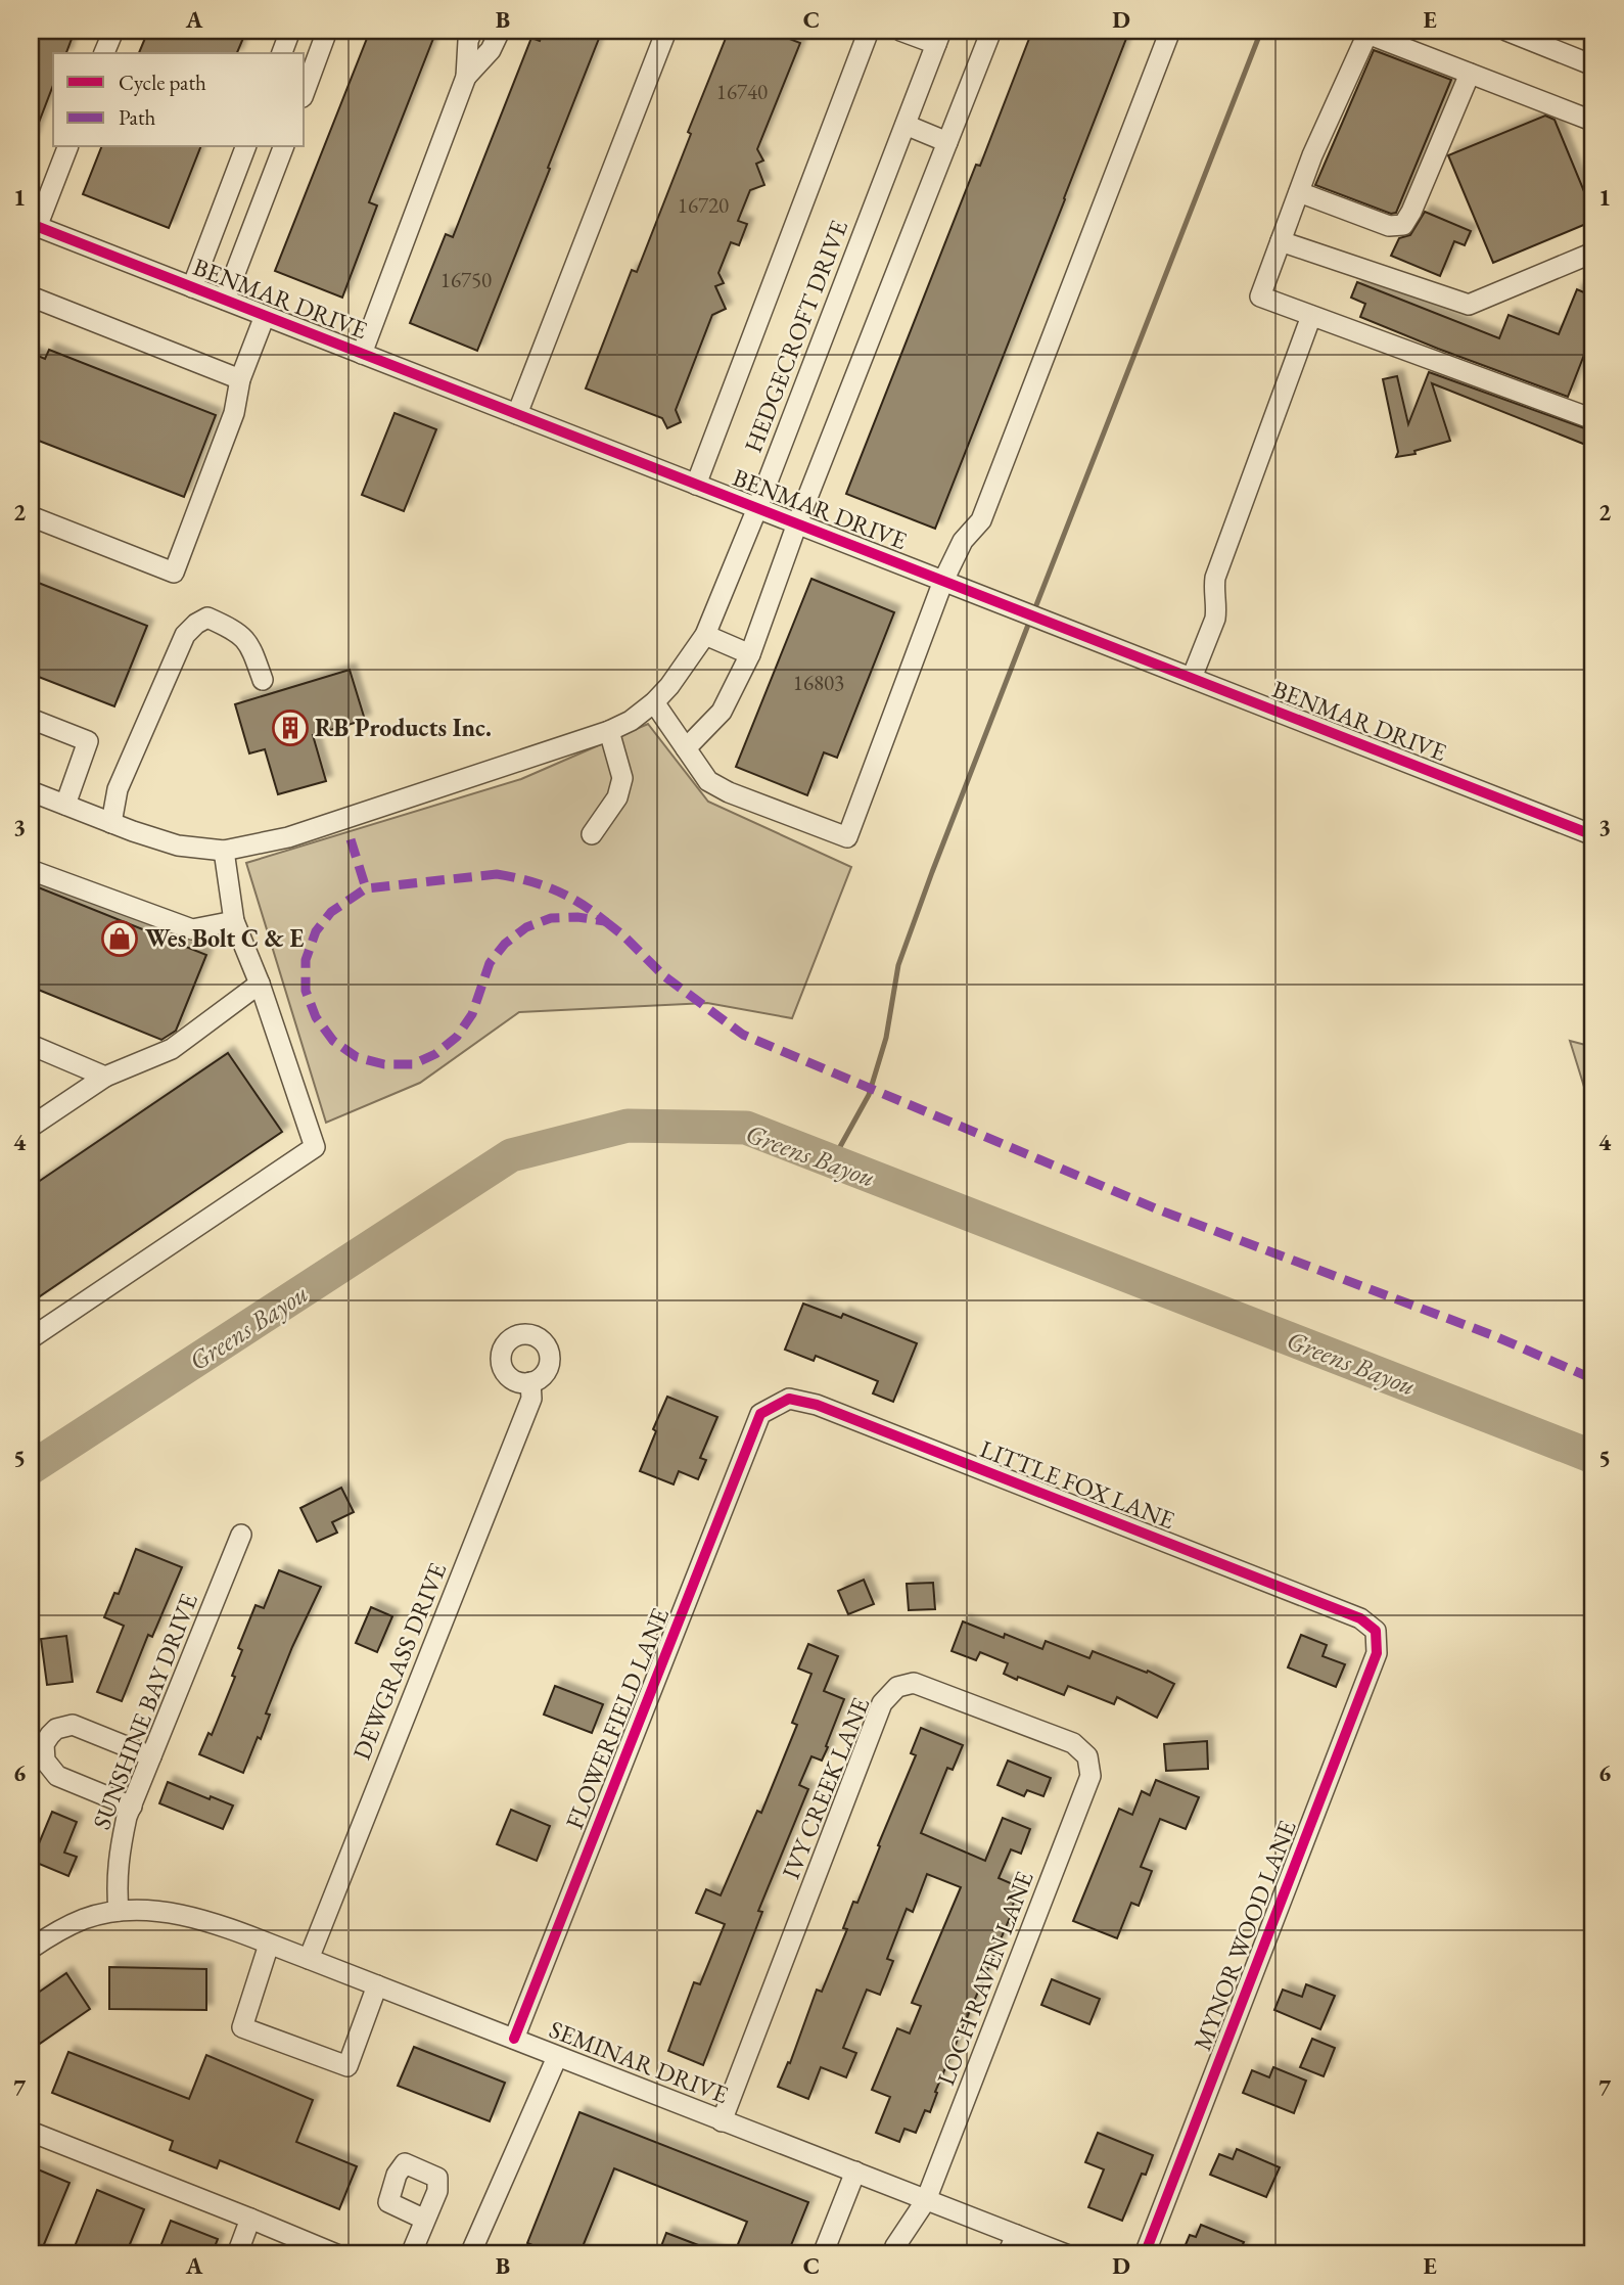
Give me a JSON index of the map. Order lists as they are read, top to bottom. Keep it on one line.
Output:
{"streets":{"street":["BENMAR DRIVE","HEDGECROFT DRIVE","LITTLE FOX LANE","DEWGRASS DRIVE","SUNSHINE BAY DRIVE","FLOWERFIELD LANE","IVY CREEK LANE","MYNOR WOOD LANE","LOCH RAVEN LANE","SEMINAR DRIVE"]},"crossings":[["BENMAR DRIVE","HEDGECROFT DRIVE"],["LITTLE FOX LANE","FLOWERFIELD LANE"],["LITTLE FOX LANE","MYNOR WOOD LANE"],["DEWGRASS DRIVE","SEMINAR DRIVE"],["SUNSHINE BAY DRIVE","SEMINAR DRIVE"],["FLOWERFIELD LANE","SEMINAR DRIVE"],["IVY CREEK LANE","LOCH RAVEN LANE"],["IVY CREEK LANE","SEMINAR DRIVE"],["LOCH RAVEN LANE","SEMINAR DRIVE"]],"water":["Greens Bayou"],"places":{"building":["RB Products Inc."],"shop":["Wes Bolt C & E"]},"house_numbers":["16740","16720","16750","16803"],"legend":["Cycle path","Path"],"grid":{"columns":["A","B","C","D","E"],"rows":["1","2","3","4","5","6","7"]}}
